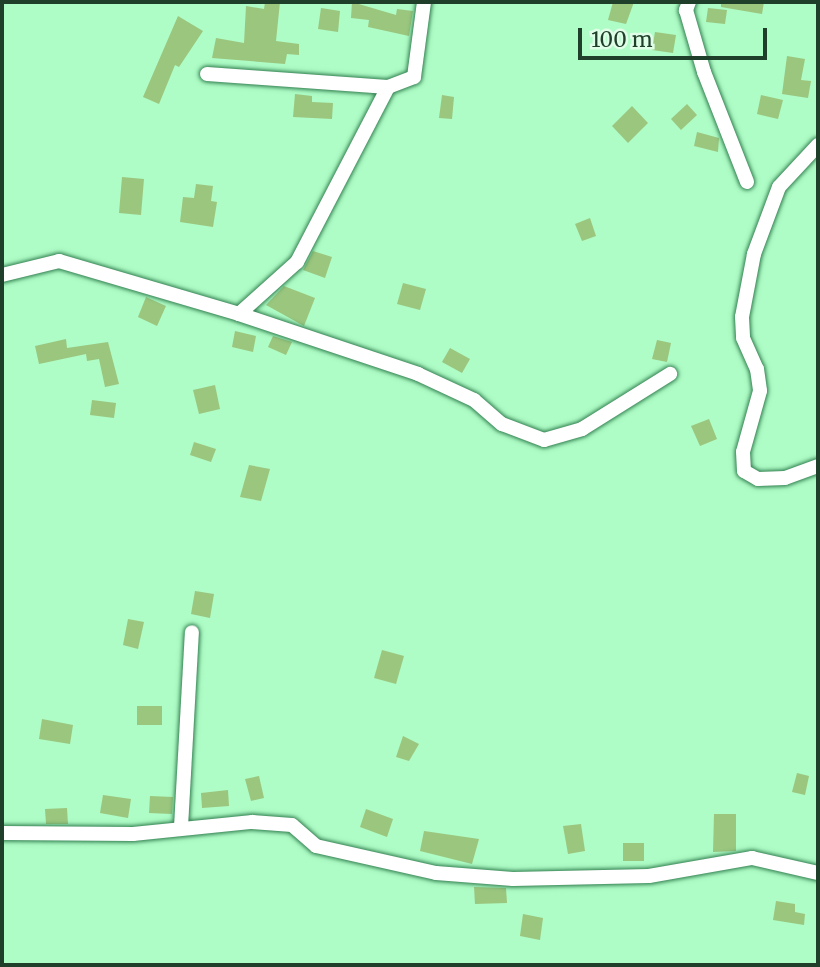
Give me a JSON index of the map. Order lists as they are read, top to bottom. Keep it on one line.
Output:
{"scale_bar":"100 m"}
